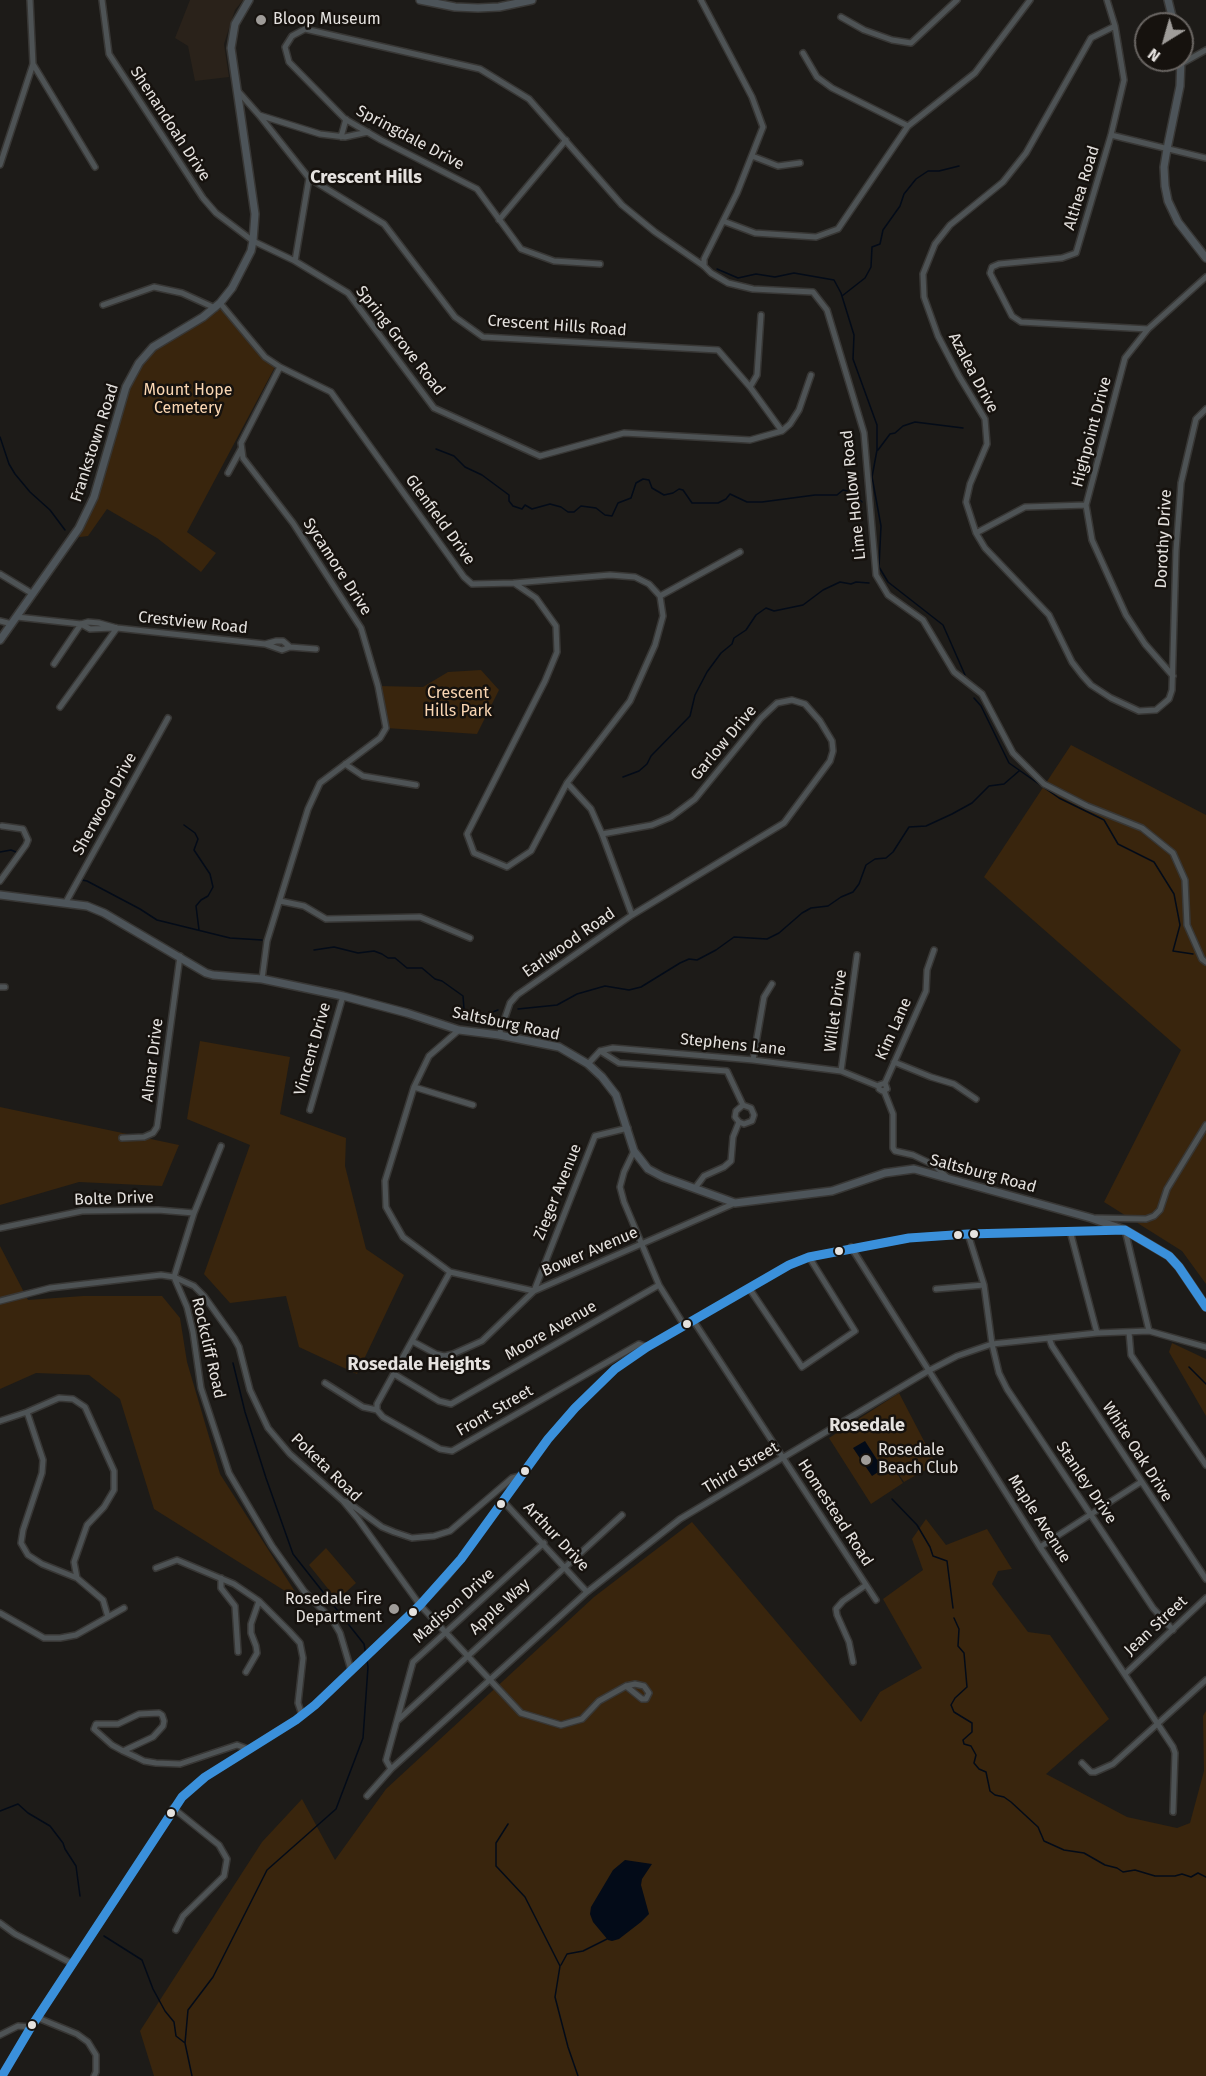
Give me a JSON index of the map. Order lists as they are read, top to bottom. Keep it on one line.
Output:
{"streets":{"main road":["Frankstown Road","Saltsburg Road"],"street":["Shenandoah Drive","Springdale Drive","Althea Road","Crescent Hills Road","Spring Grove Road","Azalea Drive","Highpoint Drive","Lime Hollow Road","Glenfield Drive","Dorothy Drive","Sycamore Drive","Crestview Road","Garlow Drive","Sherwood Drive","Earlwood Road","Willet Drive","Kim Lane","Stephens Lane","Vincent Drive","Almar Drive","Zieger Avenue","Bolte Drive","Bower Avenue","Moore Avenue","Rockcliff Road","Front Street","White Oak Drive","Poketa Road","Third Street","Stanley Drive","Homestead Road","Maple Avenue","Arthur Drive","Madison Drive","Apple Way","Jean Street"]},"crossings":[["Shenandoah Drive","Spring Grove Road"],["Shenandoah Drive","Frankstown Road"],["Springdale Drive","Lime Hollow Road"],["Althea Road","Azalea Drive"],["Althea Road","Highpoint Drive"],["Crescent Hills Road","Spring Grove Road"],["Crescent Hills Road","Frankstown Road"],["Spring Grove Road","Frankstown Road"],["Azalea Drive","Highpoint Drive"],["Azalea Drive","Dorothy Drive"],["Highpoint Drive","Dorothy Drive"],["Frankstown Road","Glenfield Drive"],["Frankstown Road","Crestview Road"],["Sycamore Drive","Saltsburg Road"],["Garlow Drive","Earlwood Road"],["Sherwood Drive","Saltsburg Road"],["Earlwood Road","Saltsburg Road"],["Willet Drive","Stephens Lane"],["Saltsburg Road","Vincent Drive"],["Saltsburg Road","Almar Drive"],["Saltsburg Road","Zieger Avenue"],["Saltsburg Road","Bower Avenue"],["Kim Lane","Stephens Lane"],["Zieger Avenue","Bower Avenue"],["Rockcliff Road","Poketa Road"],["White Oak Drive","Third Street"],["Poketa Road","Third Street"],["Poketa Road","Madison Drive"],["Poketa Road","Apple Way"],["Third Street","Stanley Drive"],["Third Street","Homestead Road"],["Third Street","Maple Avenue"],["Third Street","Arthur Drive"],["Third Street","Madison Drive"],["Stanley Drive","Jean Street"],["Maple Avenue","Jean Street"],["Arthur Drive","Madison Drive"],["Arthur Drive","Apple Way"],["Madison Drive","Apple Way"]],"districts":["Crescent Hills","Rosedale Heights","Rosedale"],"parks":["Mount Hope Cemetery","Crescent Hills Park"],"places":["Bloop Museum","Rosedale Beach Club","Rosedale Fire Department"],"north":"bottom left"}
